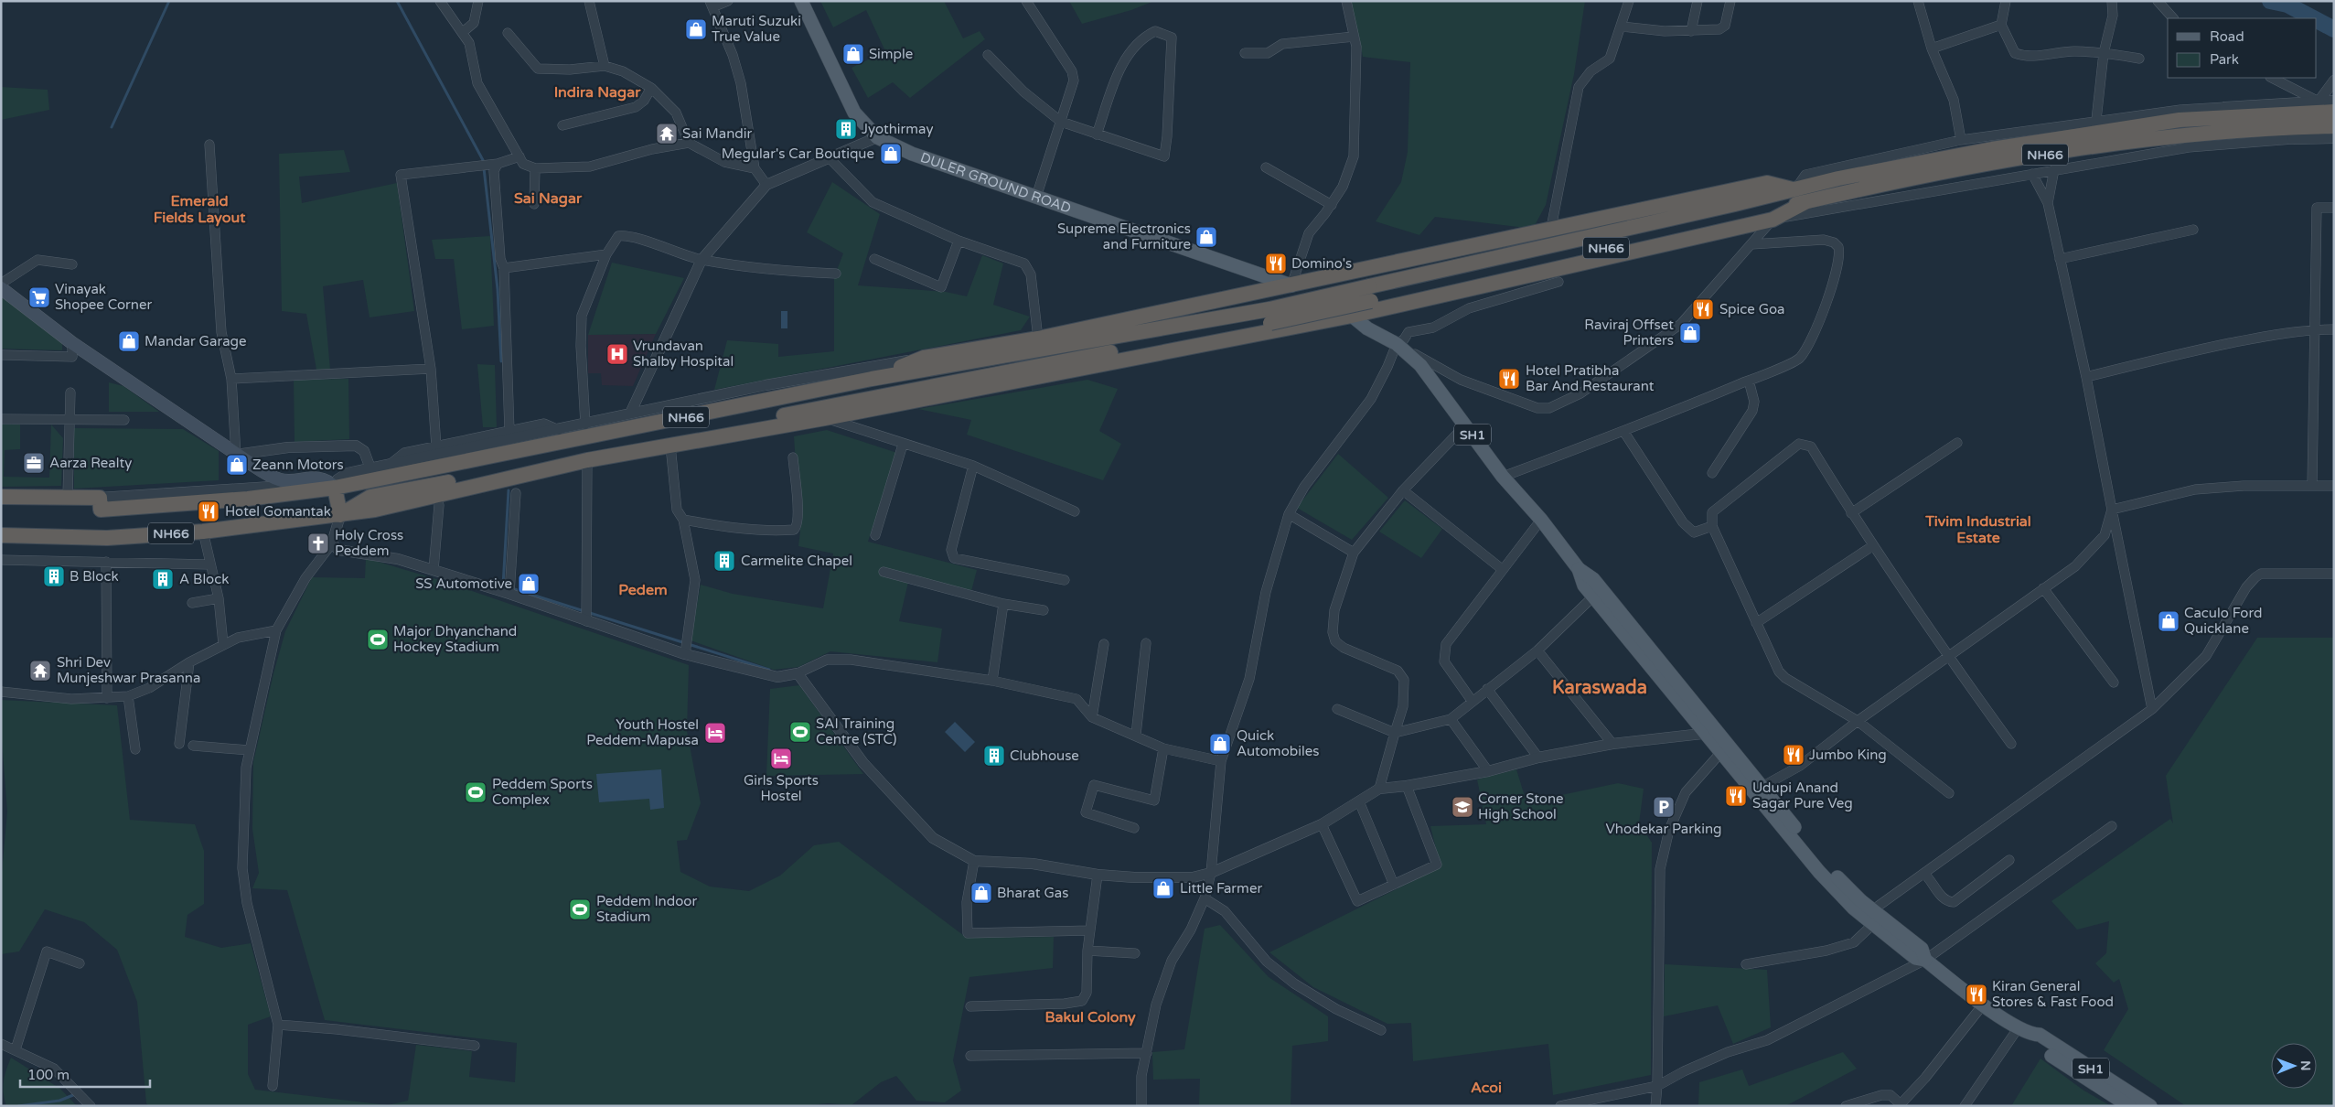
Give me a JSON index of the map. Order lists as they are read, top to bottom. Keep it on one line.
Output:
{"streets":{"highway":["NH66"],"main road":["DULER GROUND ROAD","SH1"]},"districts":["Indira Nagar","Sai Nagar","Emerald Fields Layout","Tivim Industrial Estate","Pedem","Karaswada","Bakul Colony","Acoi"],"places":{"shop":["Maruti Suzuki True Value","Simple","Megular's Car Boutique","Supreme Electronics and Furniture","Raviraj Offset Printers","Mandar Garage","Zeann Motors","SS Automotive","Caculo Ford Quicklane","Quick Automobiles","Little Farmer","Bharat Gas"],"building":["Jyothirmay","Carmelite Chapel","B Block","A Block","Clubhouse"],"temple":["Sai Mandir","Shri Dev Munjeshwar Prasanna"],"restaurant":["Domino's","Spice Goa","Hotel Pratibha Bar And Restaurant","Hotel Gomantak","Jumbo King","Udupi Anand Sagar Pure Veg","Kiran General Stores & Fast Food"],"supermarket":["Vinayak Shopee Corner"],"hospital":["Vrundavan Shalby Hospital"],"office":["Aarza Realty"],"church":["Holy Cross Peddem"],"sports":["Major Dhyanchand Hockey Stadium","SAI Training Centre (STC)","Peddem Sports Complex","Peddem Indoor Stadium"],"hotel":["Youth Hostel Peddem-Mapusa","Girls Sports Hostel"],"school or university":["Corner Stone High School"],"parking":["Vhodekar Parking"]},"legend":["Road","Park"],"scale_bar":"100 m","north":"right"}
